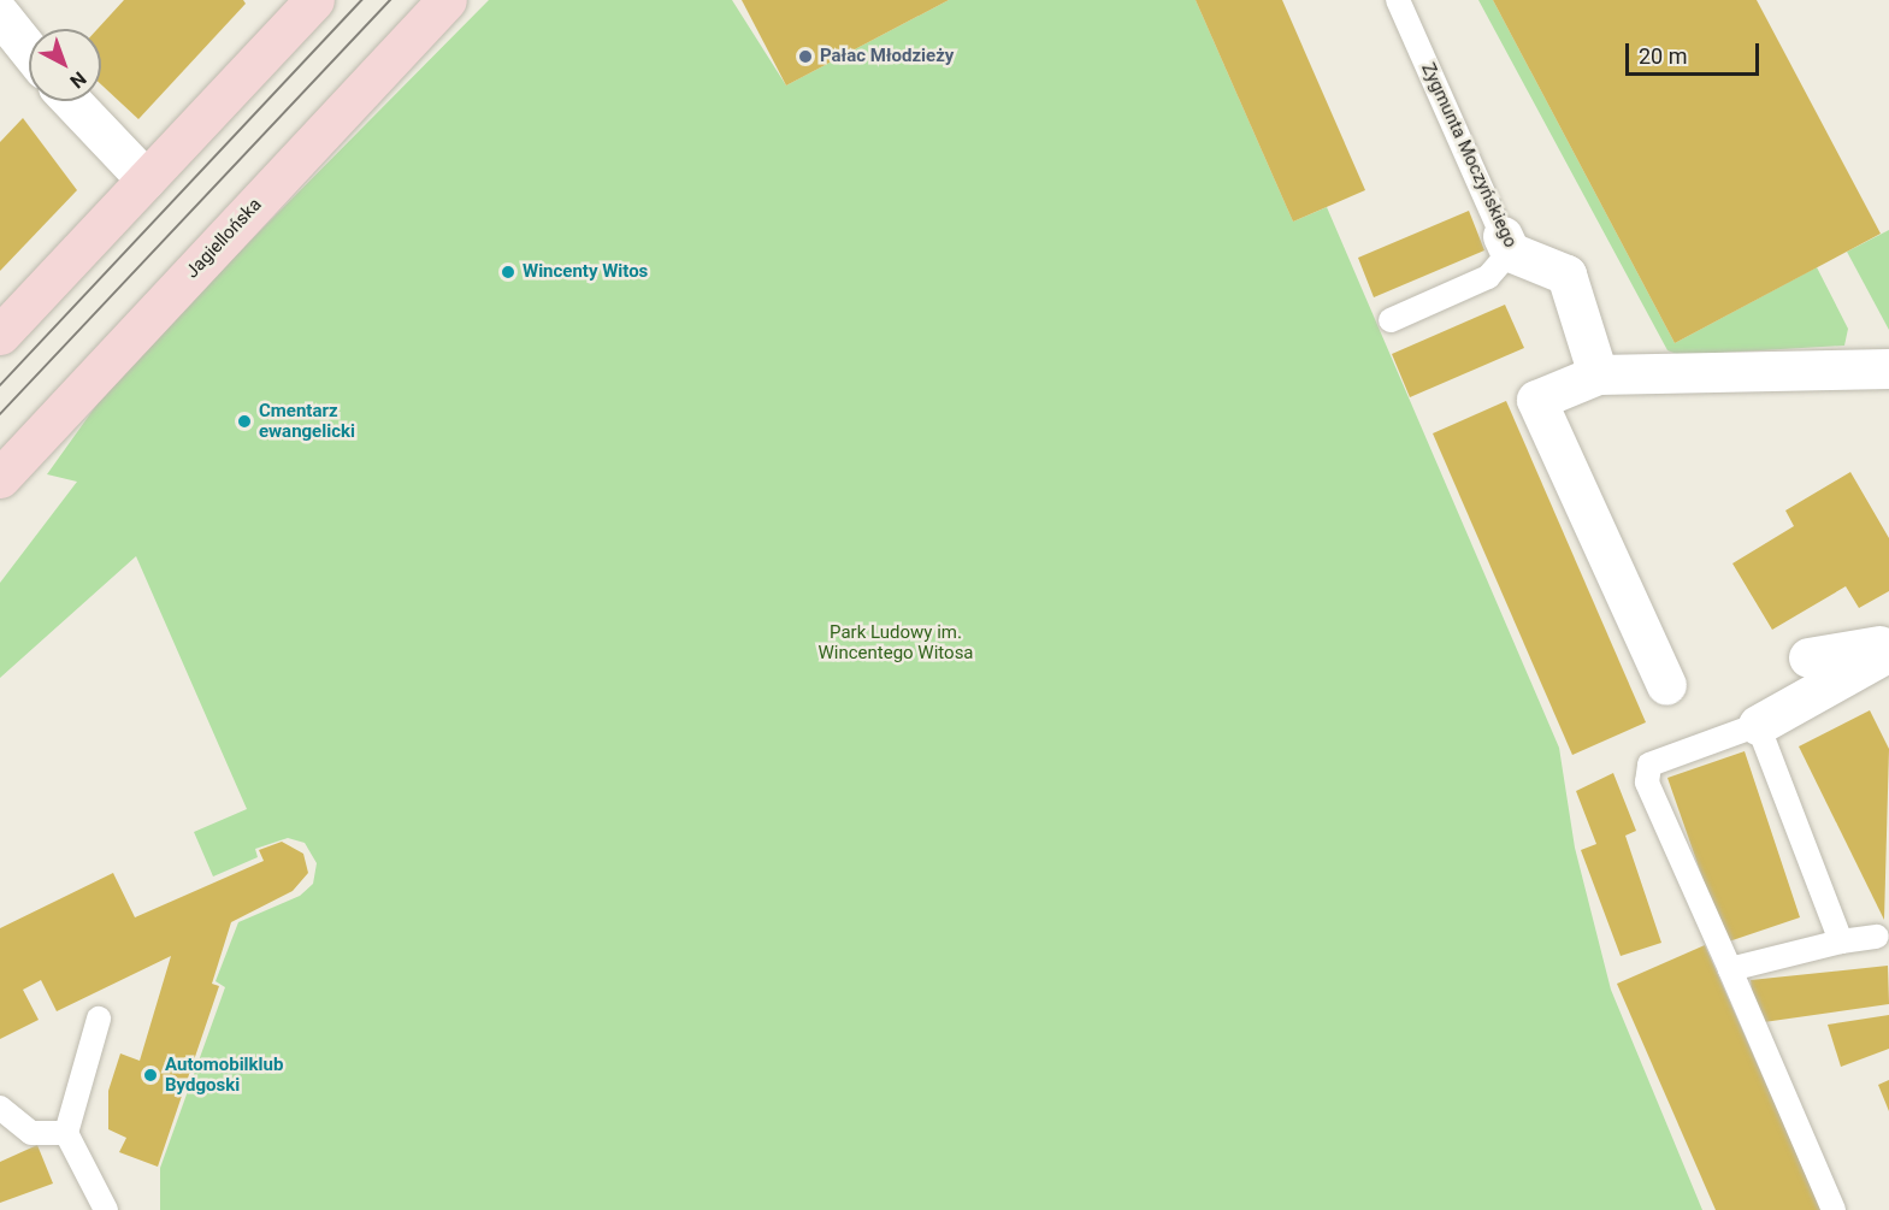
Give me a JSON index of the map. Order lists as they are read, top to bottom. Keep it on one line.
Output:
{"streets":{"main road":["Jagiellońska"],"street":["Zygmunta Moczyńskiego"]},"parks":["Park Ludowy im. Wincentego Witosa"],"places":["Pałac Młodzieży","Wincenty Witos","Cmentarz ewangelicki","Automobilklub Bydgoski"],"scale_bar":"20 m","north":"bottom right"}
